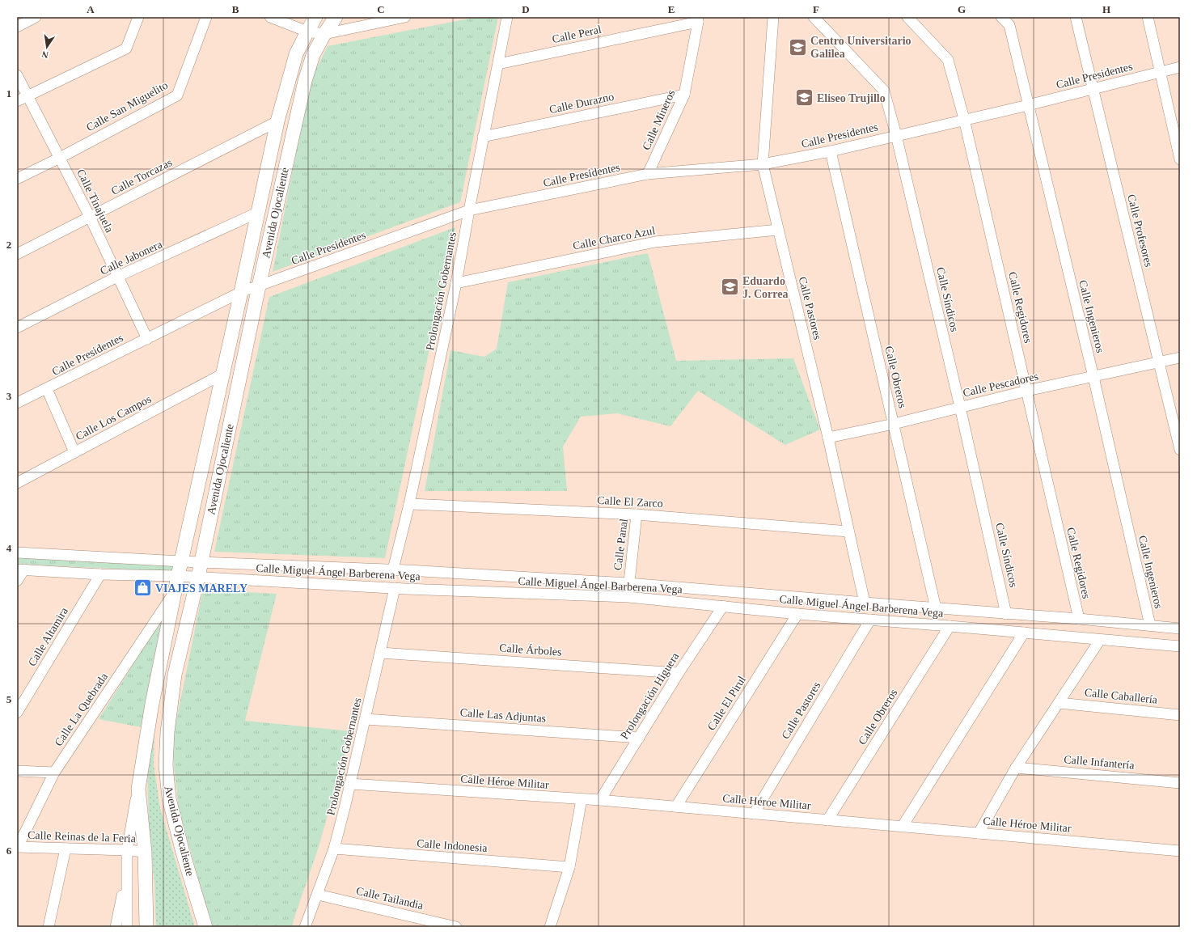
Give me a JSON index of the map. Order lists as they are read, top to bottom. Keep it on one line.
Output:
{"streets":{"main road":["Avenida Ojocaliente"],"street":["Calle Peral","Calle Presidentes","Calle Durazno","Calle San Miguelito","Calle Mineros","Calle Torcazas","Calle Tinajuela","Calle Profesores","Calle Charco Azul","Calle Jabonera","Prolongación Gobernantes","Calle Síndicos","Calle Regidores","Calle Pastores","Calle Ingenieros","Calle Obreros","Calle Pescadores","Calle Los Campos","Calle El Zarco","Calle Panal","Calle Miguel Ángel Barberena Vega","Calle Altamira","Calle Árboles","Prolongación Higuera","Calle Caballería","Calle El Pirul","Calle La Quebrada","Calle Las Adjuntas","Calle Infantería","Calle Héroe Militar","Calle Reinas de la Feria","Calle Indonesia","Calle Tailandia"]},"crossings":[["Calle Peral","Calle Mineros"],["Calle Peral","Prolongación Gobernantes"],["Calle Presidentes","Calle Mineros"],["Calle Presidentes","Calle Tinajuela"],["Calle Presidentes","Avenida Ojocaliente"],["Calle Presidentes","Calle Profesores"],["Calle Presidentes","Prolongación Gobernantes"],["Calle Presidentes","Calle Síndicos"],["Calle Presidentes","Calle Regidores"],["Calle Presidentes","Calle Pastores"],["Calle Presidentes","Calle Ingenieros"],["Calle Presidentes","Calle Obreros"],["Calle Durazno","Calle Mineros"],["Calle Durazno","Prolongación Gobernantes"],["Calle San Miguelito","Calle Tinajuela"],["Calle Torcazas","Calle Tinajuela"],["Calle Torcazas","Avenida Ojocaliente"],["Calle Tinajuela","Calle Jabonera"],["Avenida Ojocaliente","Calle Jabonera"],["Avenida Ojocaliente","Calle Los Campos"],["Avenida Ojocaliente","Calle Miguel Ángel Barberena Vega"],["Avenida Ojocaliente","Calle La Quebrada"],["Avenida Ojocaliente","Calle Reinas de la Feria"],["Calle Profesores","Calle Pescadores"],["Calle Charco Azul","Prolongación Gobernantes"],["Calle Charco Azul","Calle Pastores"],["Prolongación Gobernantes","Calle El Zarco"],["Prolongación Gobernantes","Calle Miguel Ángel Barberena Vega"],["Prolongación Gobernantes","Calle Árboles"],["Prolongación Gobernantes","Calle Las Adjuntas"],["Prolongación Gobernantes","Calle Héroe Militar"],["Prolongación Gobernantes","Calle Indonesia"],["Prolongación Gobernantes","Calle Tailandia"],["Calle Síndicos","Calle Pescadores"],["Calle Síndicos","Calle Miguel Ángel Barberena Vega"],["Calle Regidores","Calle Pescadores"],["Calle Regidores","Calle Miguel Ángel Barberena Vega"],["Calle Pastores","Calle Pescadores"],["Calle Pastores","Calle El Zarco"],["Calle Pastores","Calle Miguel Ángel Barberena Vega"],["Calle Pastores","Calle Héroe Militar"],["Calle Ingenieros","Calle Pescadores"],["Calle Ingenieros","Calle Miguel Ángel Barberena Vega"],["Calle Obreros","Calle Pescadores"],["Calle Obreros","Calle Miguel Ángel Barberena Vega"],["Calle Obreros","Calle Héroe Militar"],["Calle El Zarco","Calle Panal"],["Calle Panal","Calle Miguel Ángel Barberena Vega"],["Calle Miguel Ángel Barberena Vega","Calle Altamira"],["Calle Miguel Ángel Barberena Vega","Prolongación Higuera"],["Calle Miguel Ángel Barberena Vega","Calle El Pirul"],["Calle Árboles","Prolongación Higuera"],["Prolongación Higuera","Calle Las Adjuntas"],["Prolongación Higuera","Calle Héroe Militar"],["Calle El Pirul","Calle Héroe Militar"],["Calle La Quebrada","Calle Reinas de la Feria"]],"places":{"school or university":["Centro Universitario Galilea","Eliseo Trujillo","Eduardo J. Correa"],"shop":["VIAJES MARELY"]},"north":"bottom","grid":{"columns":["A","B","C","D","E","F","G","H"],"rows":["1","2","3","4","5","6"]}}
